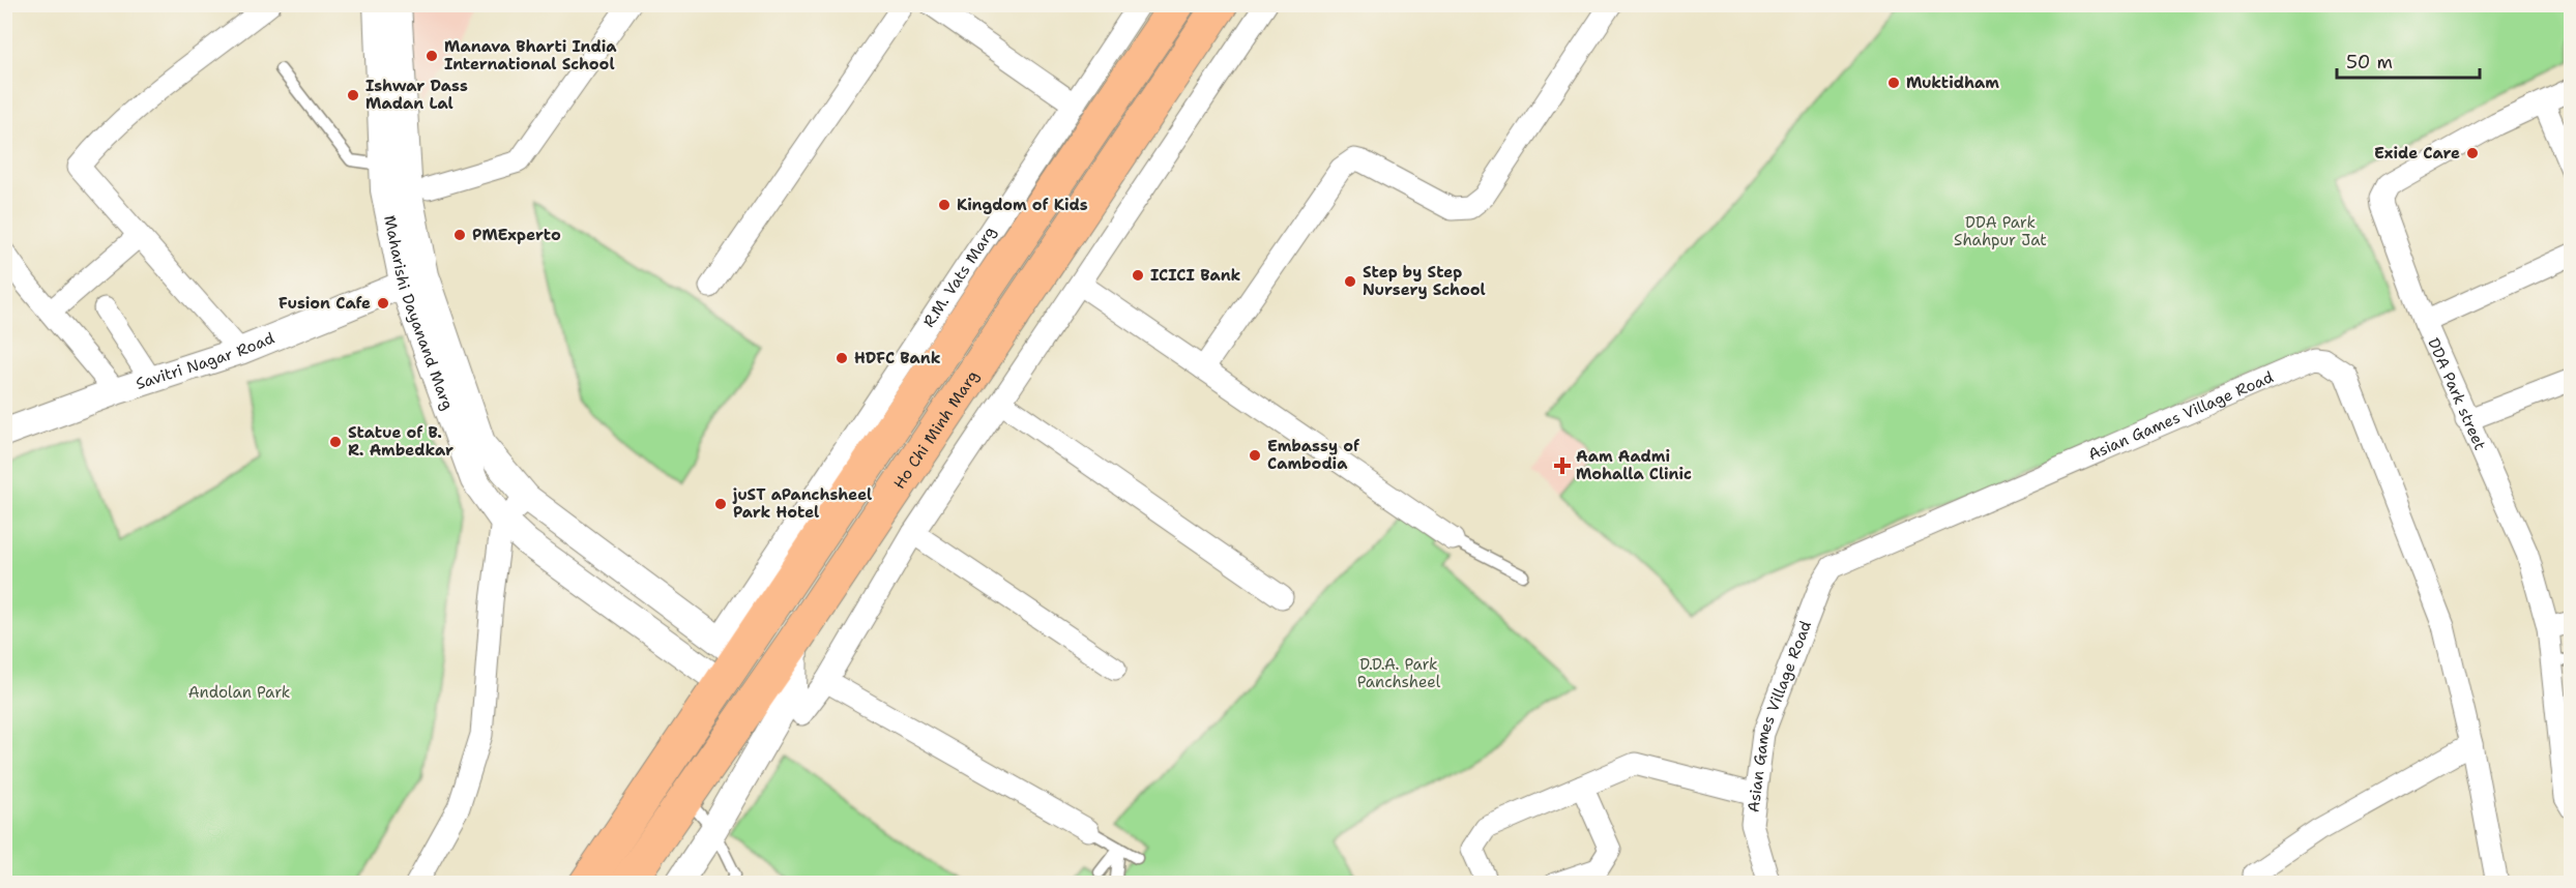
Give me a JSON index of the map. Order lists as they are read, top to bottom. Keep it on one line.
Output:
{"streets":{"main road":["Ho Chi Minh Marg"],"street":["R.M. Vats Marg","Maharishi Dayanand Marg","Savitri Nagar Road","DDA Park street","Asian Games Village Road"]},"crossings":[["R.M. Vats Marg","Maharishi Dayanand Marg"],["Maharishi Dayanand Marg","Savitri Nagar Road"]],"parks":["DDA Park Shahpur Jat","D.D.A. Park Panchsheel","Andolan Park"],"places":{"other":["Manava Bharti India International School","Muktidham","Ishwar Dass Madan Lal","Exide Care","Kingdom of Kids","PMExperto","ICICI Bank","Step by Step Nursery School","Fusion Cafe","HDFC Bank","Statue of B. R. Ambedkar","Embassy of Cambodia","juST aPanchsheel Park Hotel"],"health":["Aam Aadmi Mohalla Clinic"]},"scale_bar":"50 m"}
